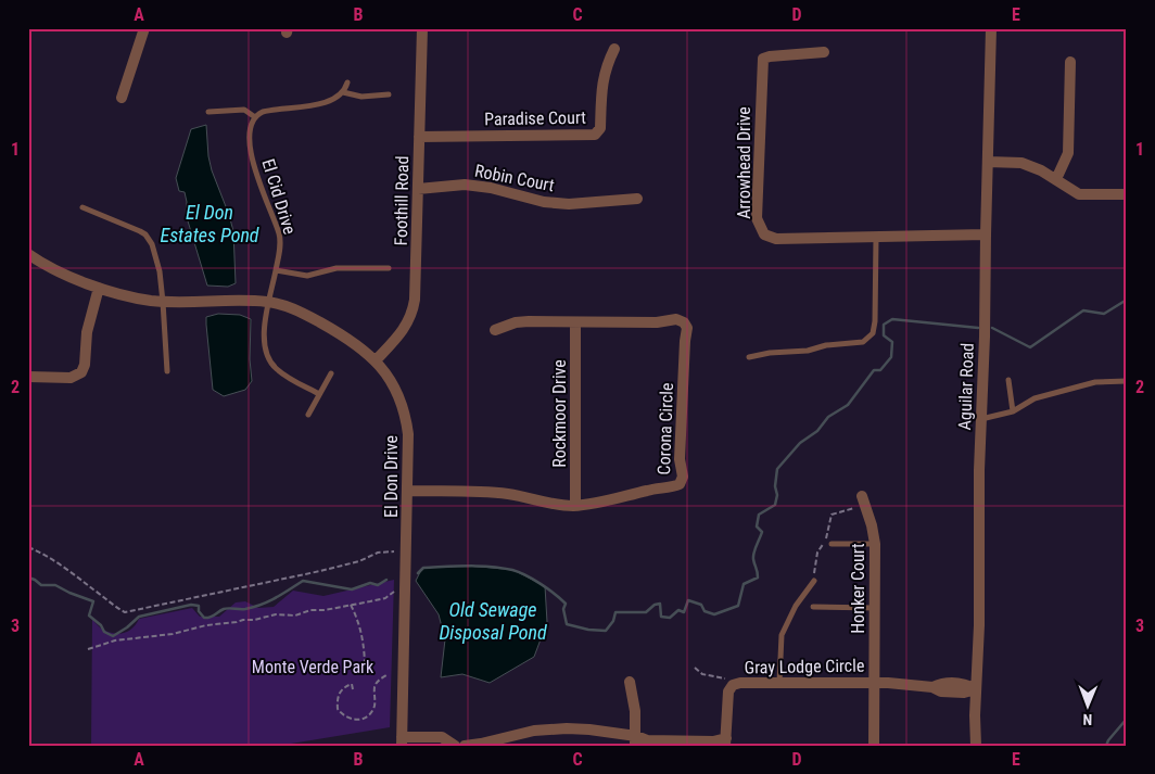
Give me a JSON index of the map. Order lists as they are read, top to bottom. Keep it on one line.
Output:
{"streets":{"street":["Paradise Court","Arrowhead Drive","Robin Court","Foothill Road","Aguilar Road","Rockmoor Drive","Corona Circle","El Don Drive","Honker Court","Gray Lodge Circle"],"lane":["El Cid Drive"]},"crossings":[["Paradise Court","Foothill Road"],["Arrowhead Drive","Aguilar Road"],["Robin Court","Foothill Road"],["El Cid Drive","El Don Drive"],["Foothill Road","El Don Drive"],["Aguilar Road","Gray Lodge Circle"],["Rockmoor Drive","Corona Circle"],["Corona Circle","El Don Drive"],["Honker Court","Gray Lodge Circle"]],"water":["El Don Estates Pond","Old Sewage Disposal Pond"],"parks":["Monte Verde Park"],"north":"bottom","grid":{"columns":["A","B","C","D","E"],"rows":["1","2","3"]}}
